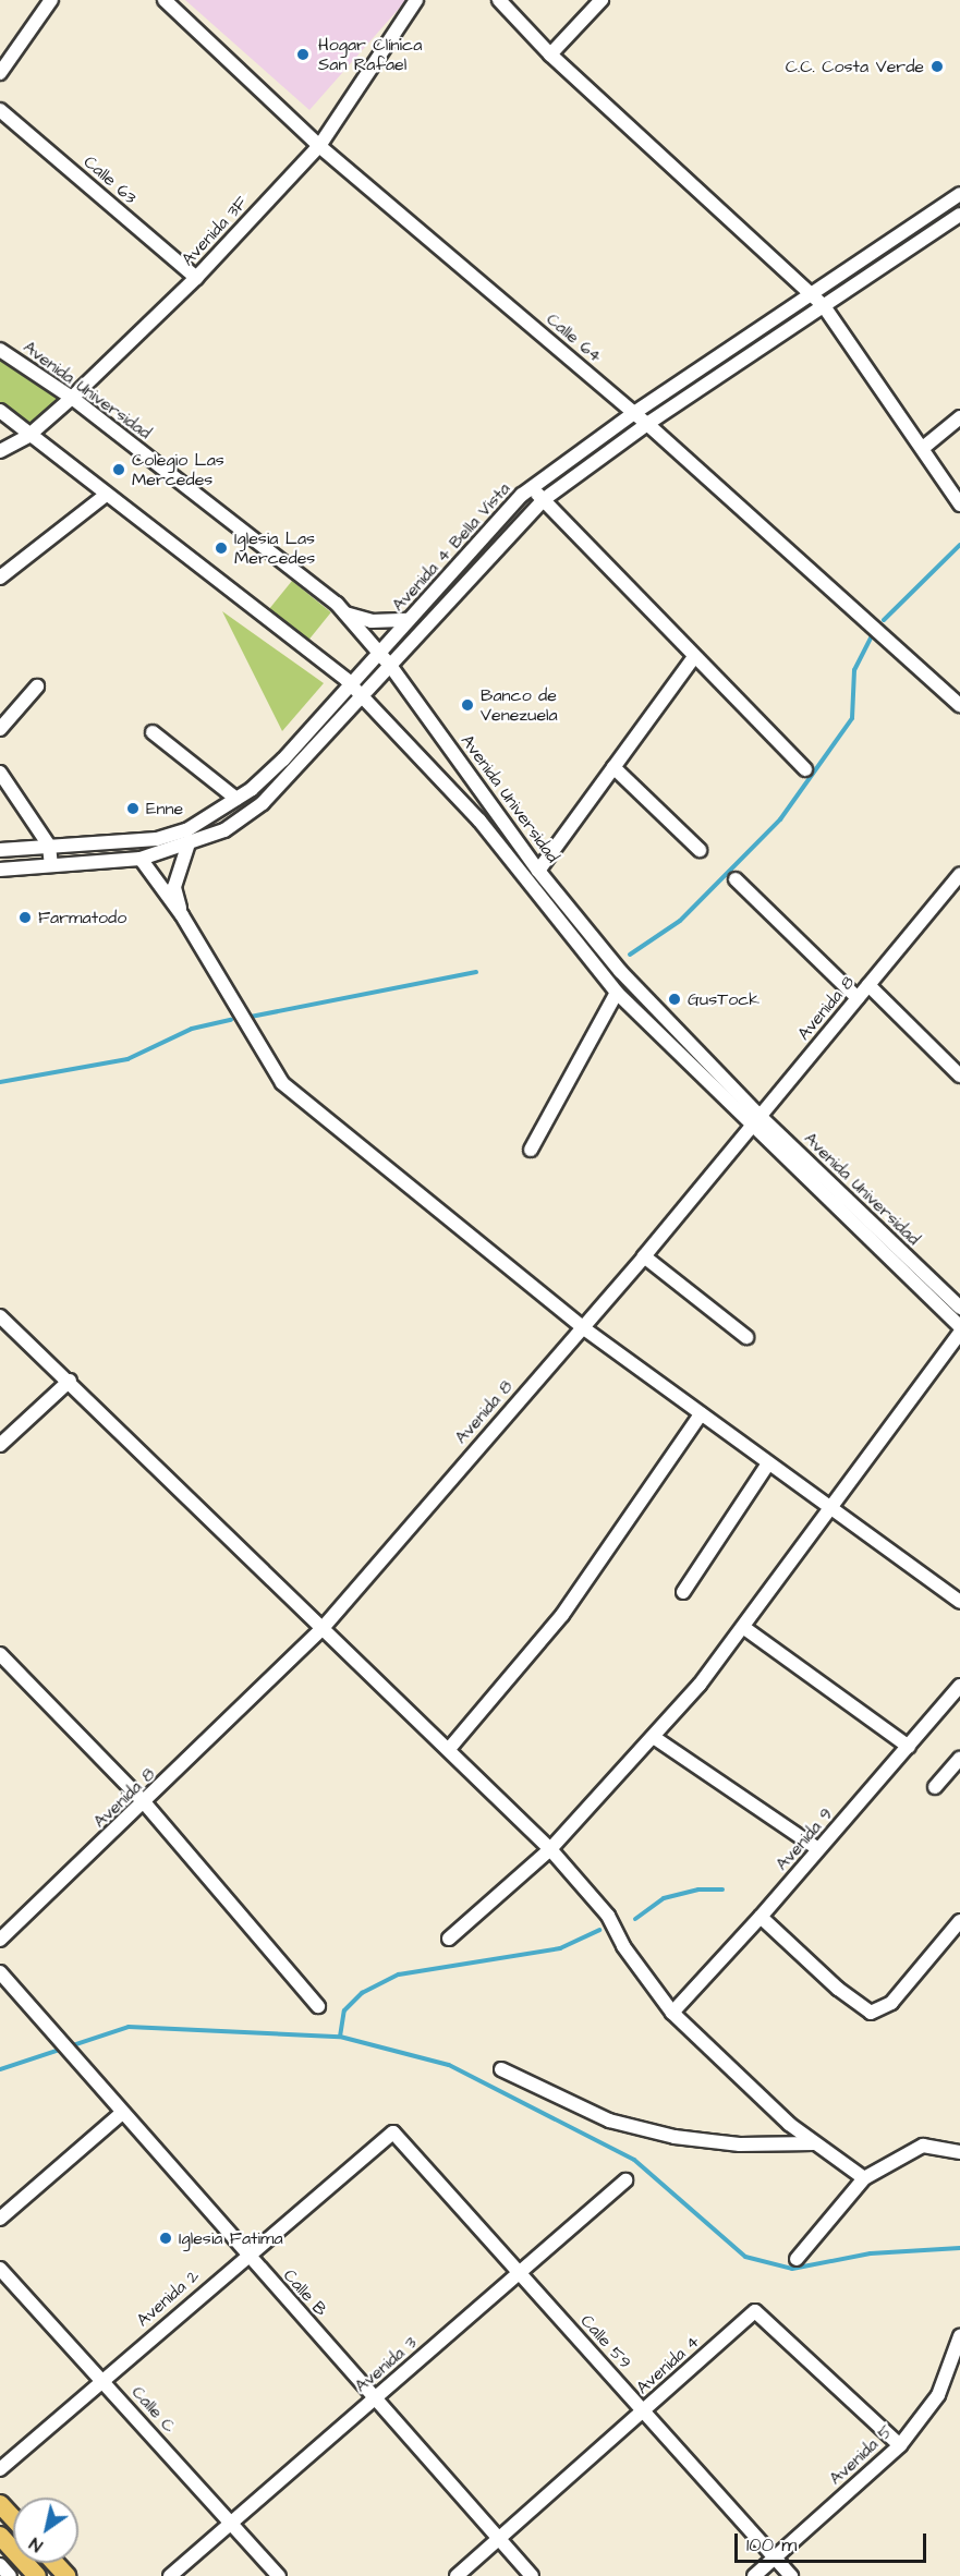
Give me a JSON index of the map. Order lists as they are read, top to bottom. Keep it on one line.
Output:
{"streets":{"street":["Calle 63","Avenida 3F","Calle 64","Avenida Universidad","Avenida 4 Bella Vista","Avenida 8","Avenida 9","Calle B","Avenida 2","Calle 59","Avenida 3","Avenida 4","Calle C","Avenida 5"]},"crossings":[["Calle 63","Avenida 3F"],["Avenida 3F","Calle 64"],["Avenida 3F","Avenida Universidad"],["Calle 64","Avenida 4 Bella Vista"],["Avenida Universidad","Avenida 4 Bella Vista"],["Avenida Universidad","Avenida 8"],["Calle B","Avenida 2"],["Calle B","Avenida 3"],["Calle B","Avenida 4"],["Avenida 2","Calle 59"],["Avenida 2","Calle C"],["Calle 59","Avenida 3"],["Calle 59","Avenida 4"],["Calle 59","Avenida 5"],["Avenida 3","Calle C"],["Avenida 4","Avenida 5"]],"places":["Hogar Clínica San Rafael","C.C. Costa Verde","Colegio Las Mercedes","Iglesia Las Mercedes","Banco de Venezuela","Enne","Farmatodo","GusTock","Iglesia Fatima"],"scale_bar":"100 m","north":"bottom left"}
